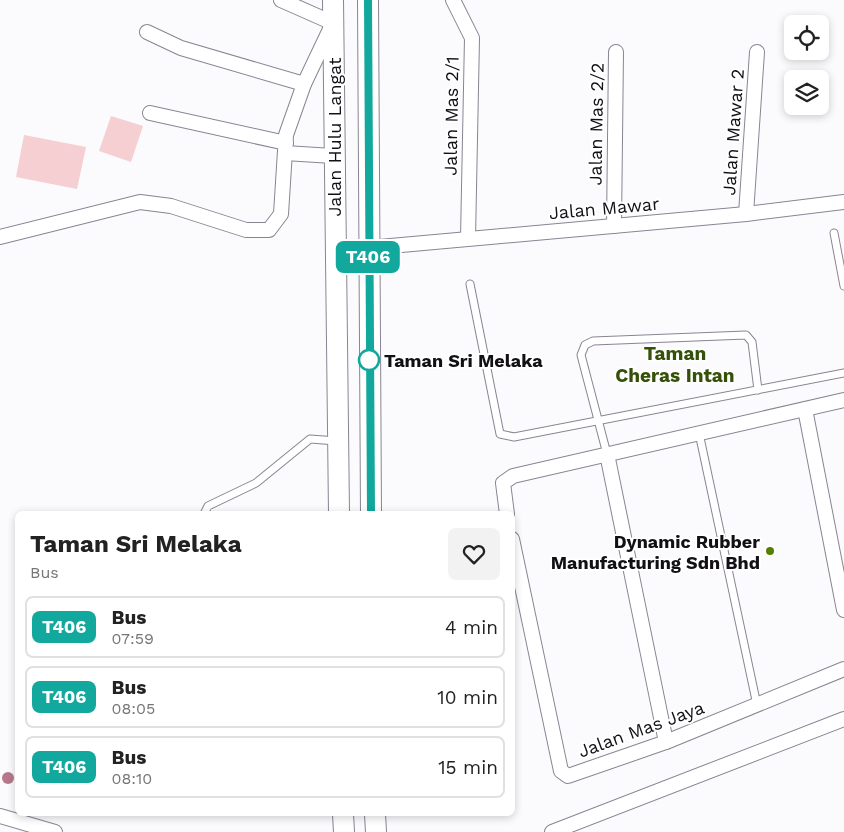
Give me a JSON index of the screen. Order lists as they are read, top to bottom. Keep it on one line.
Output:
{"streets":{"main road":["Jalan Hulu Langat"],"street":["Jalan Mas 2/1","Jalan Mas 2/2","Jalan Mawar 2","Jalan Mawar","Jalan Mas Jaya"]},"crossings":[["Jalan Mas 2/1","Jalan Mawar"],["Jalan Mas 2/2","Jalan Mawar"],["Jalan Mawar 2","Jalan Mawar"],["Jalan Hulu Langat","Jalan Mawar"]],"districts":["Taman Cheras Intan"],"places":["Taman Sri Melaka","Dynamic Rubber Manufacturing Sdn Bhd"],"lines":["bus line T406"],"page":{"on_map":"T406","heading":["Taman Sri Melaka","Bus"],"list":[{"mark":"T406","name":"Bus","note":"07:59","value":"4 min"},{"mark":"T406","name":"Bus","note":"08:05","value":"10 min"},{"mark":"T406","name":"Bus","note":"08:10","value":"15 min"}]}}
